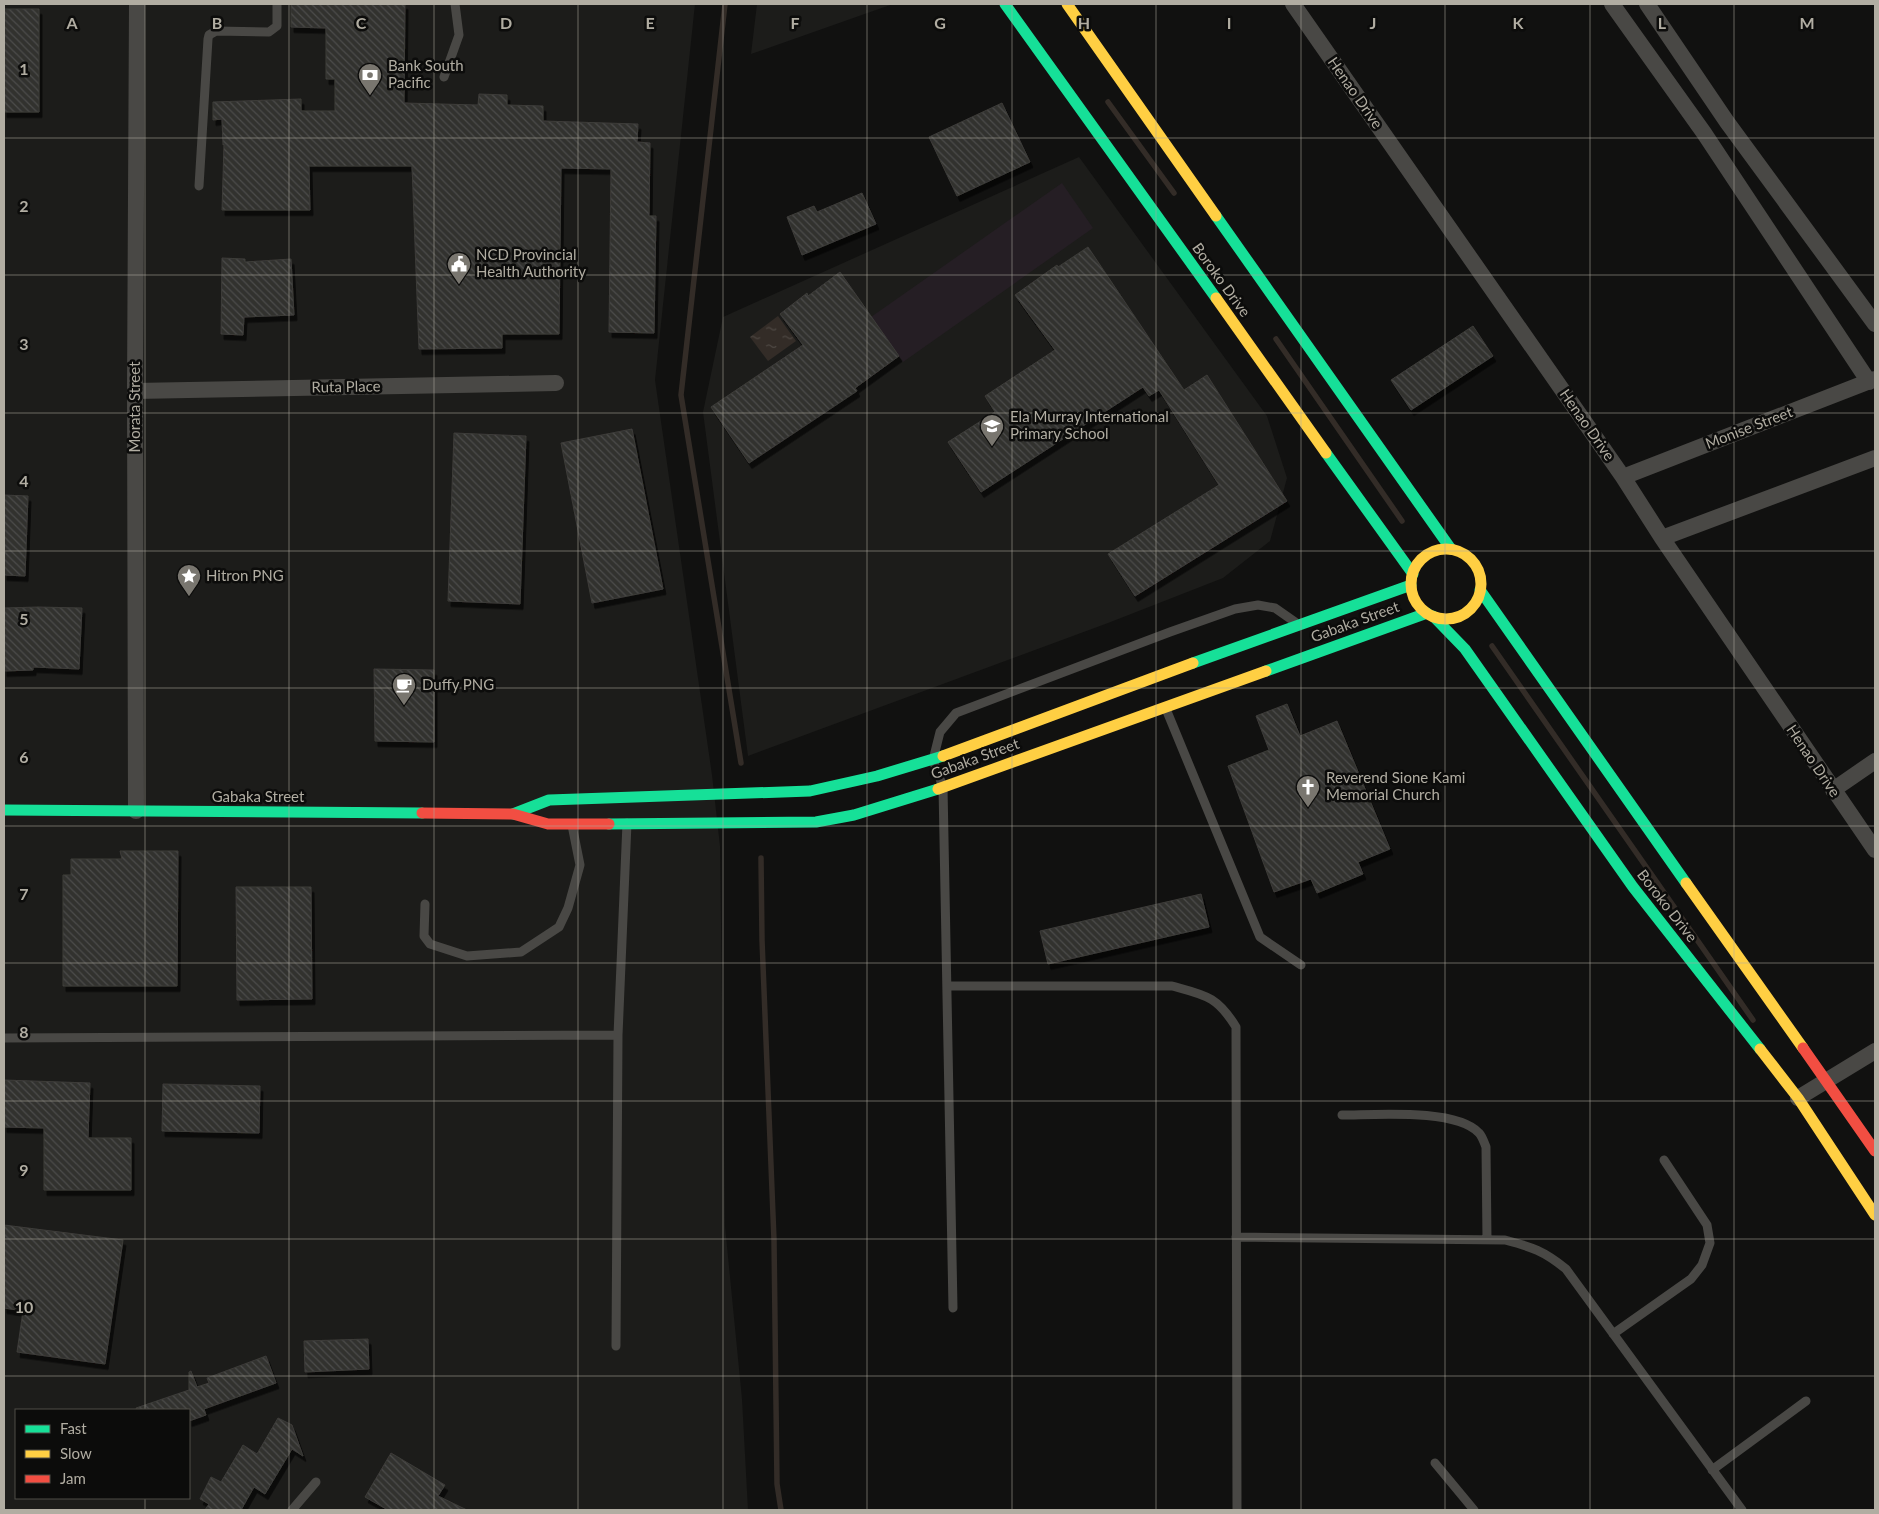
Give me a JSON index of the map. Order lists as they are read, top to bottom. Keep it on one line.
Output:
{"streets":{"main road":["Boroko Drive","Gabaka Street"],"street":["Henao Drive","Ruta Place","Morata Street","Monise Street"]},"crossings":[["Henao Drive","Monise Street"],["Boroko Drive","Gabaka Street"],["Ruta Place","Morata Street"],["Morata Street","Gabaka Street"]],"places":{"bank":["Bank South Pacific"],"public building":["NCD Provincial Health Authority"],"school or university":["Ela Murray International Primary School"],"place":["Hitron PNG"],"cafe":["Duffy PNG"],"church":["Reverend Sione Kami Memorial Church"]},"legend":["Fast","Slow","Jam"],"grid":{"columns":["A","B","C","D","E","F","G","H","I","J","K","L","M"],"rows":["1","2","3","4","5","6","7","8","9","10"]}}
